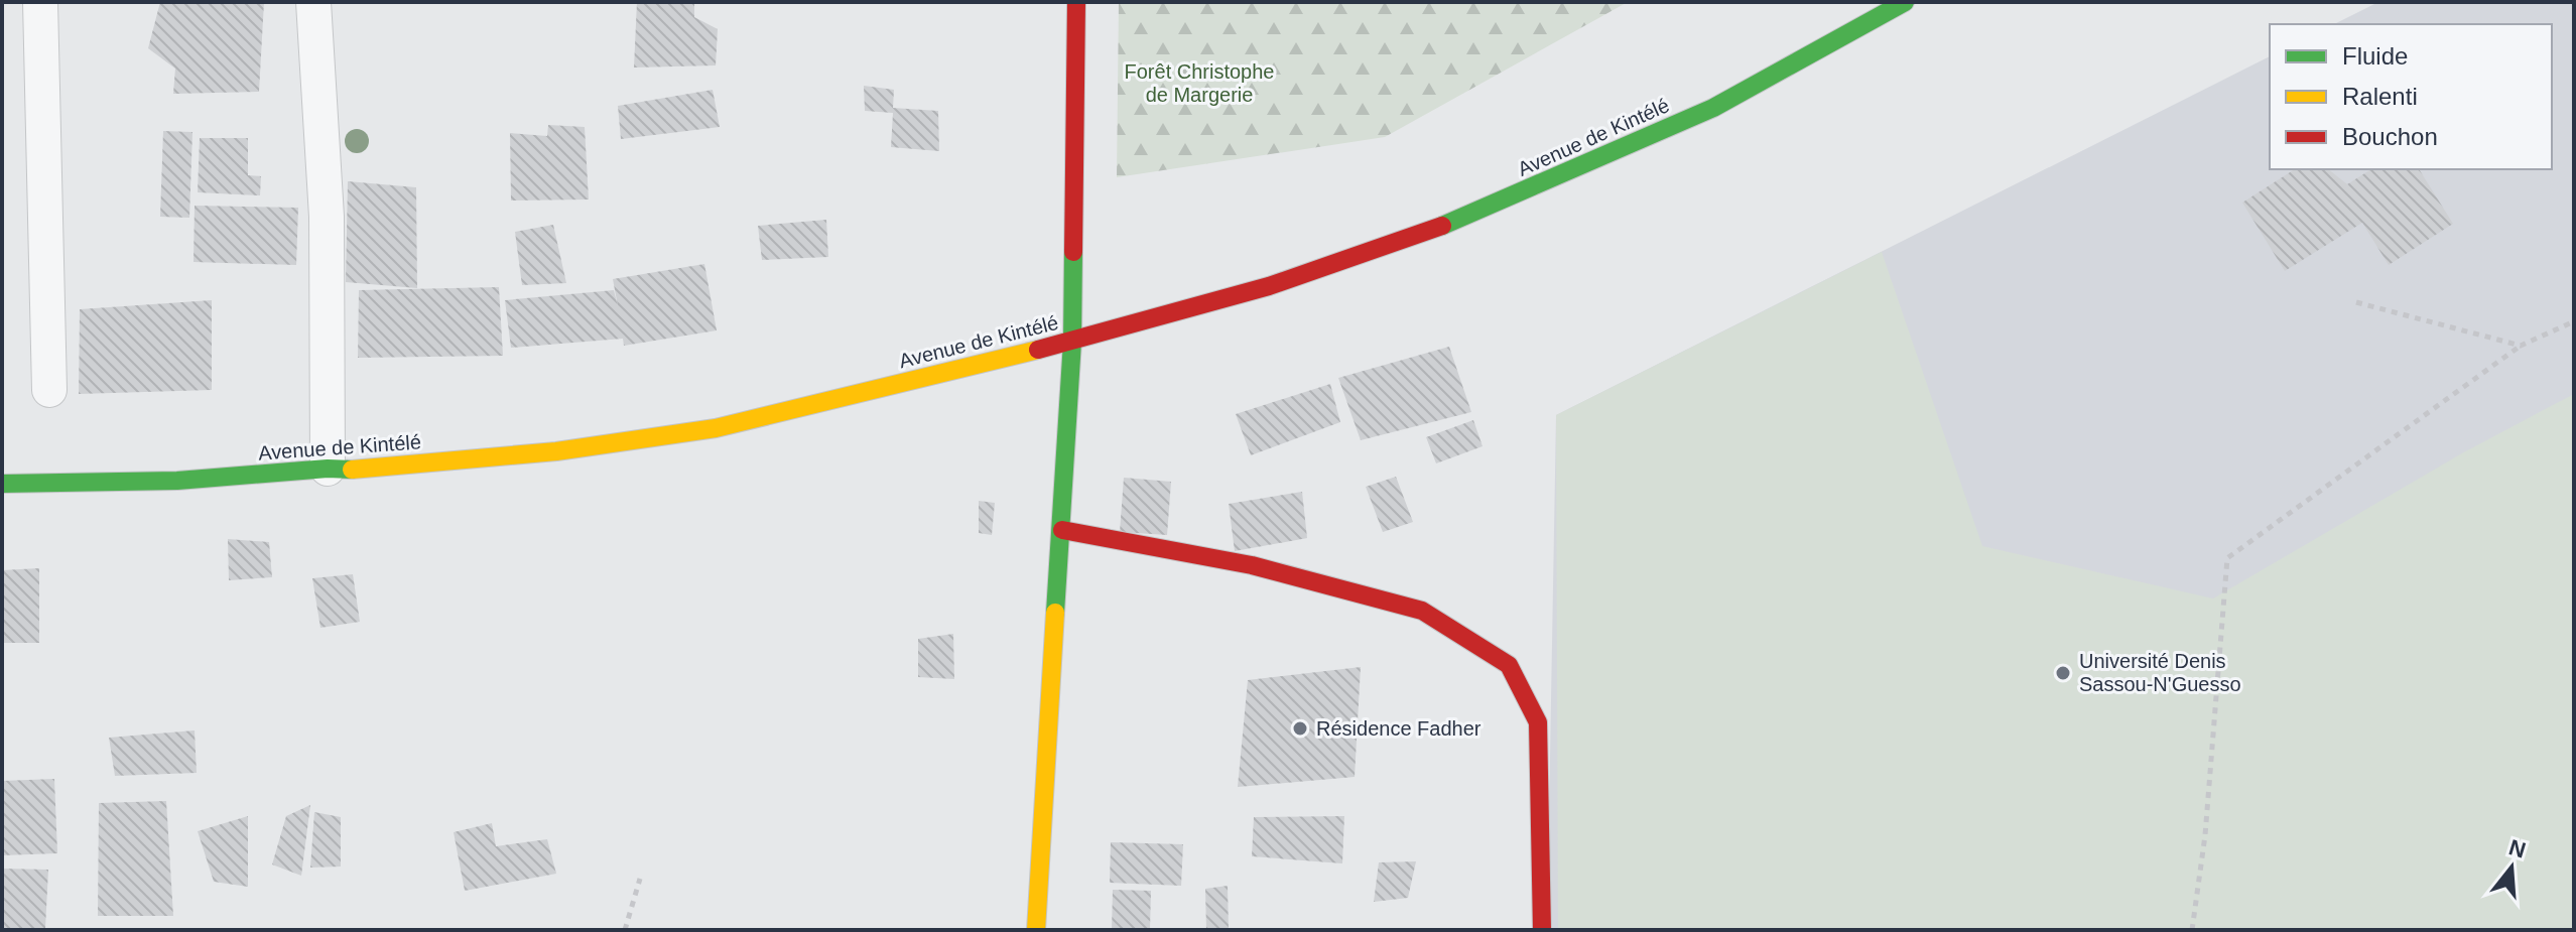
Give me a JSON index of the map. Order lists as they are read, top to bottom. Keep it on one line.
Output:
{"streets":{"main road":["Avenue de Kintélé"]},"parks":["Forêt Christophe de Margerie"],"places":["Université Denis Sassou-N'Guesso","Résidence Fadher"],"legend":["Fluide","Ralenti","Bouchon"],"north":"top"}
